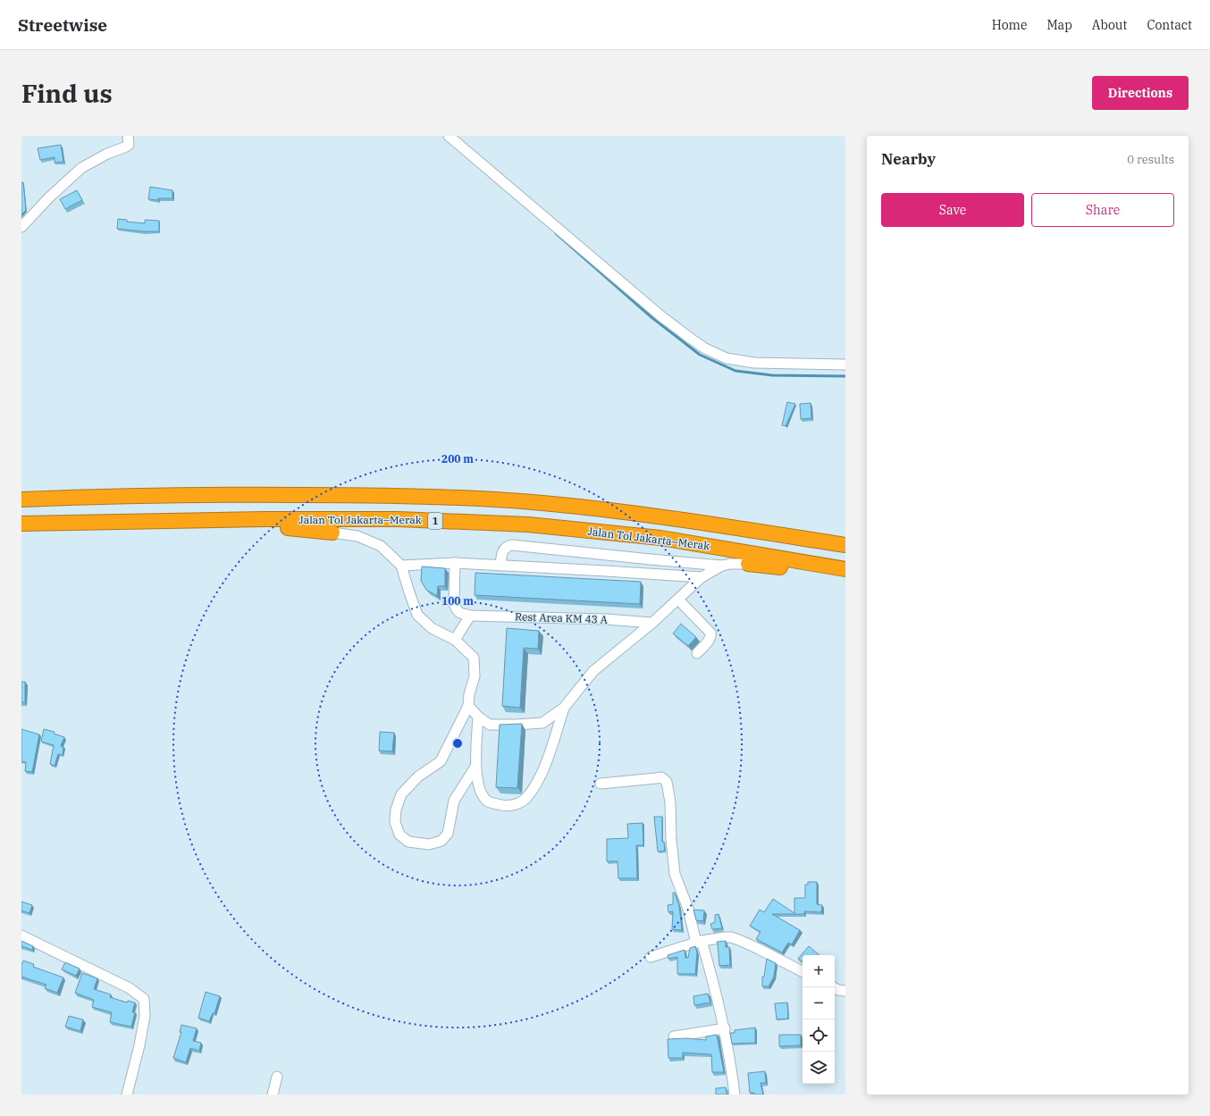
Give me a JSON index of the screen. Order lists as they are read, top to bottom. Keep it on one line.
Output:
{"streets":{"highway":["Jalan Tol Jakarta–Merak","1"],"street":["Rest Area KM 43 A"]},"page":{"header":"Streetwise","nav":["Home","Map","About","Contact"],"buttons":["Directions",["Save","Share"]],"title":"Find us","heading":["Nearby","0 results"],"map_buttons":["+","−"]},"rings":["200 m","100 m"]}
